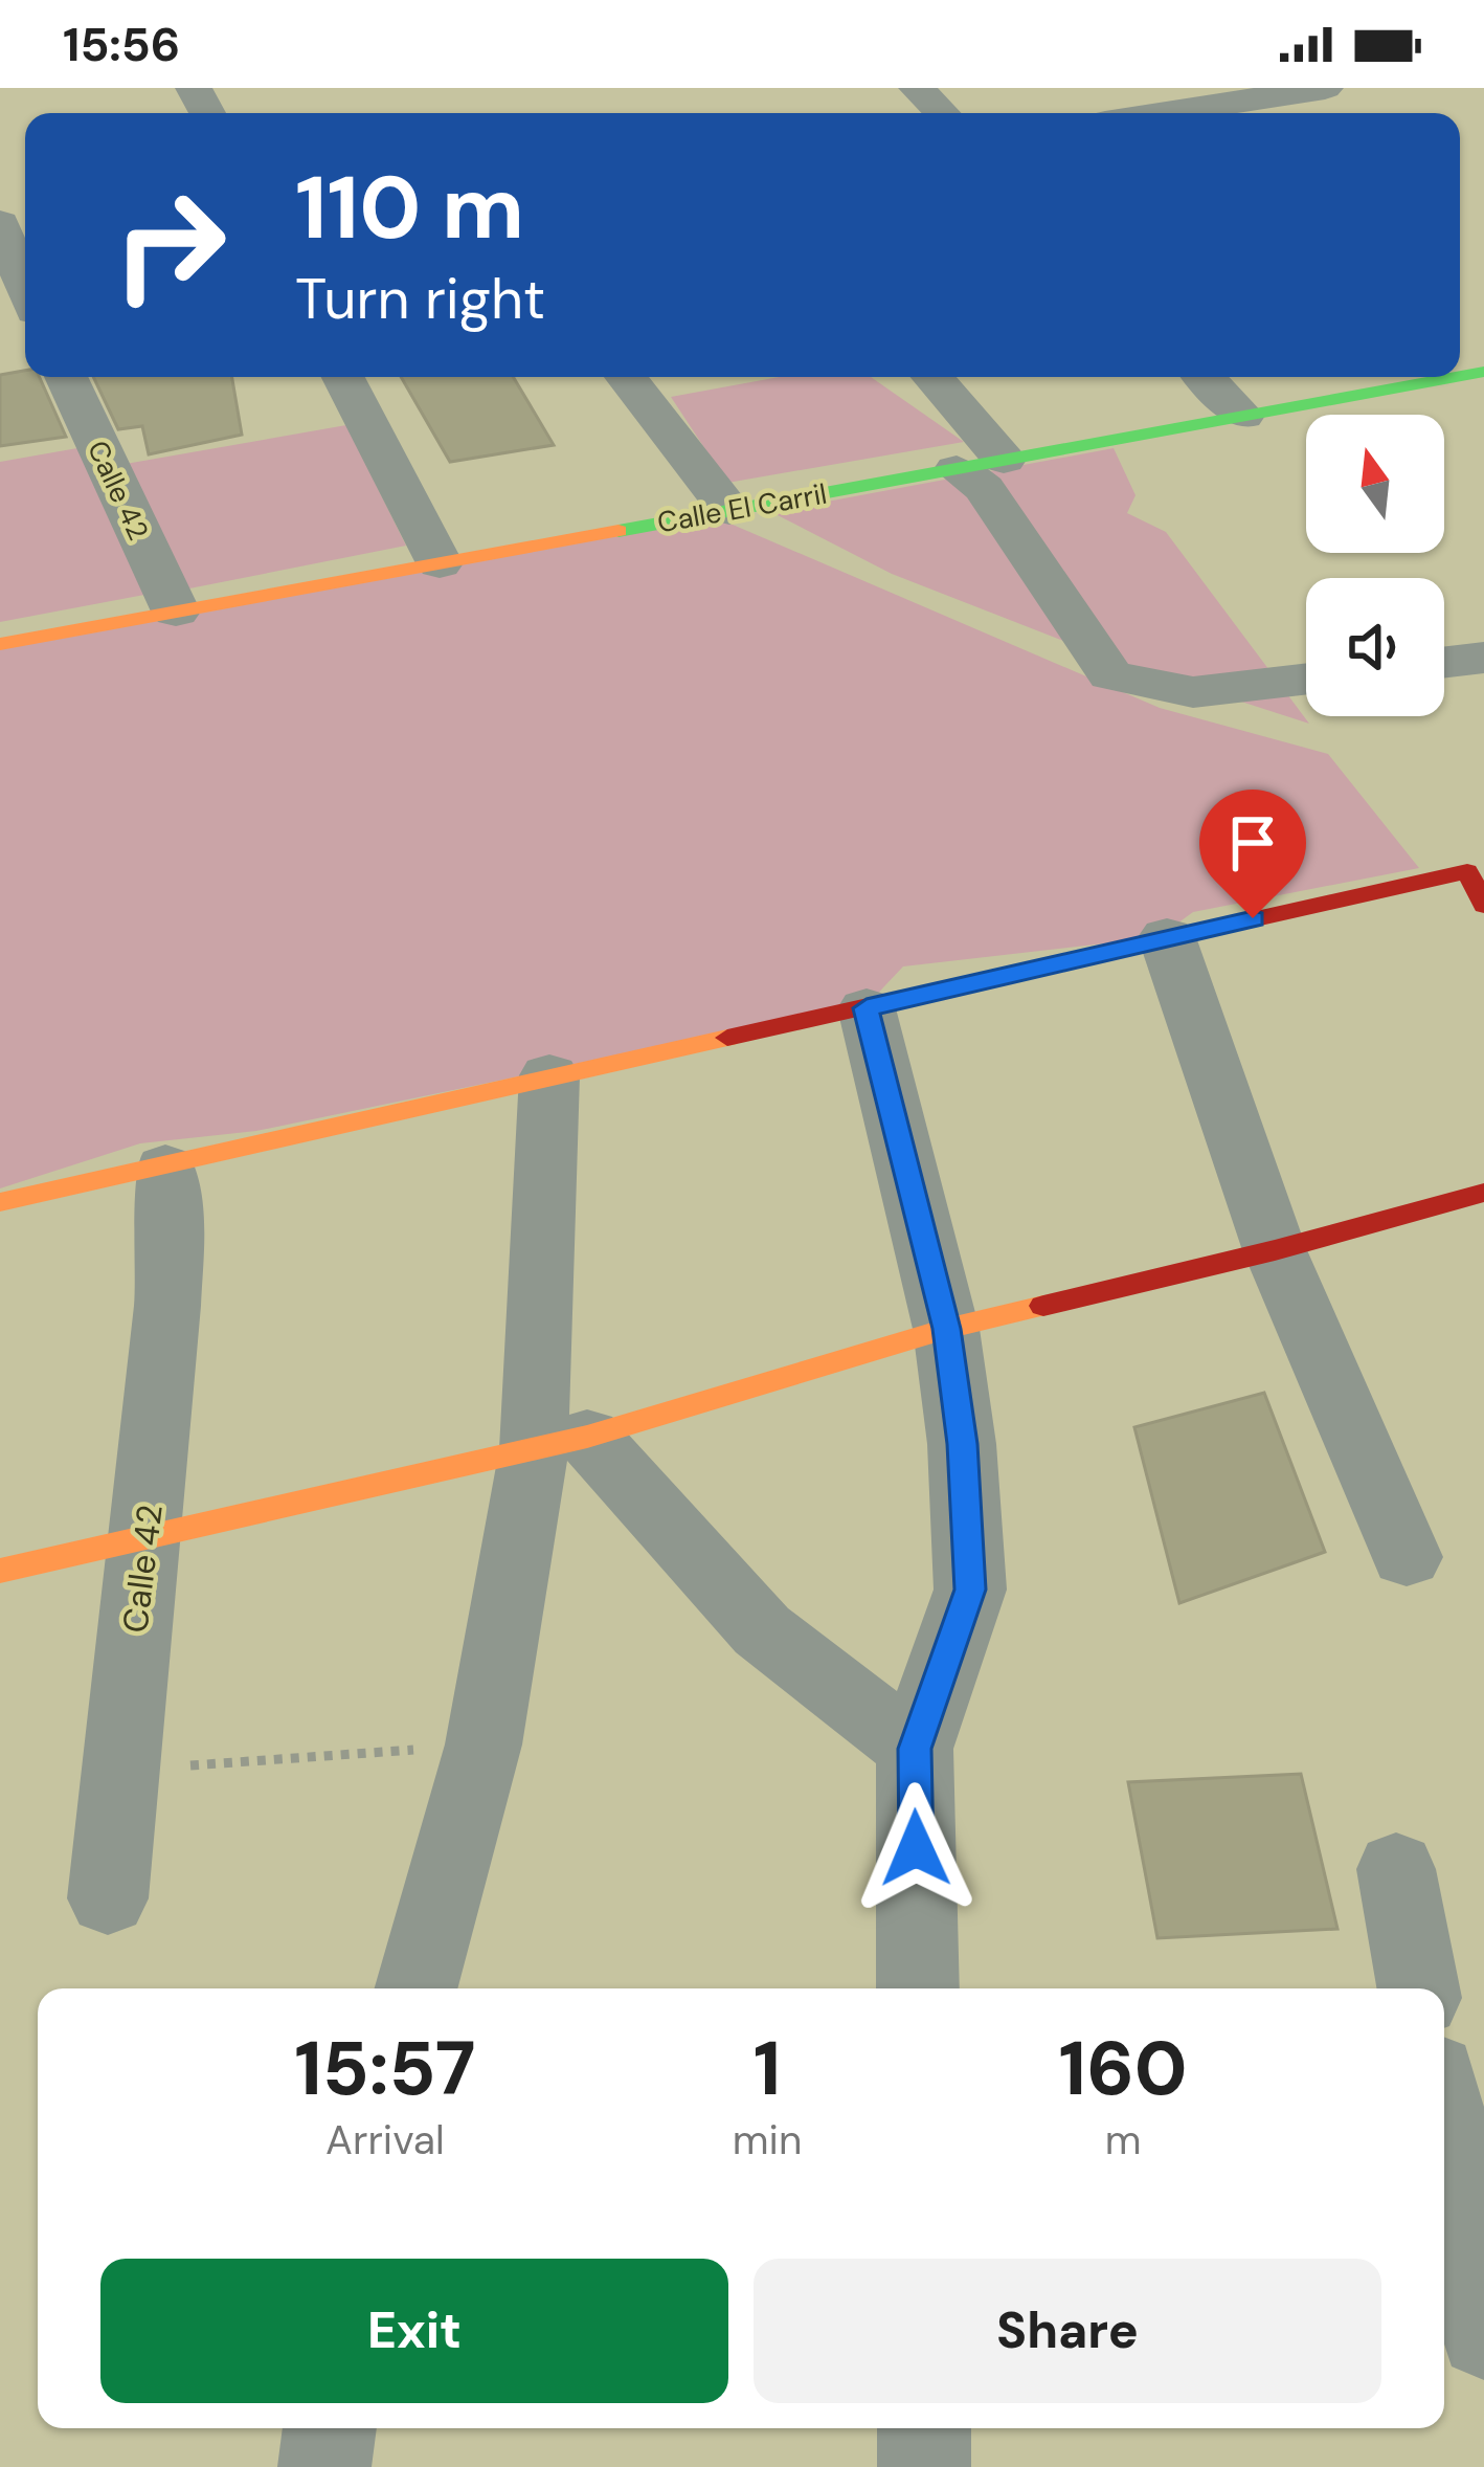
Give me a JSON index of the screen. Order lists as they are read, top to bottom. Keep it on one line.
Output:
{"streets":{"street":["Calle 42","Calle El Carril"]},"crossings":[["Calle 42","Calle El Carril"]],"north":"top","page":{"status":"15:56","turn":["110 m","Turn right"],"eta":["15:57","Arrival","1","min","160","m"],"buttons":["Exit","Share"]}}
